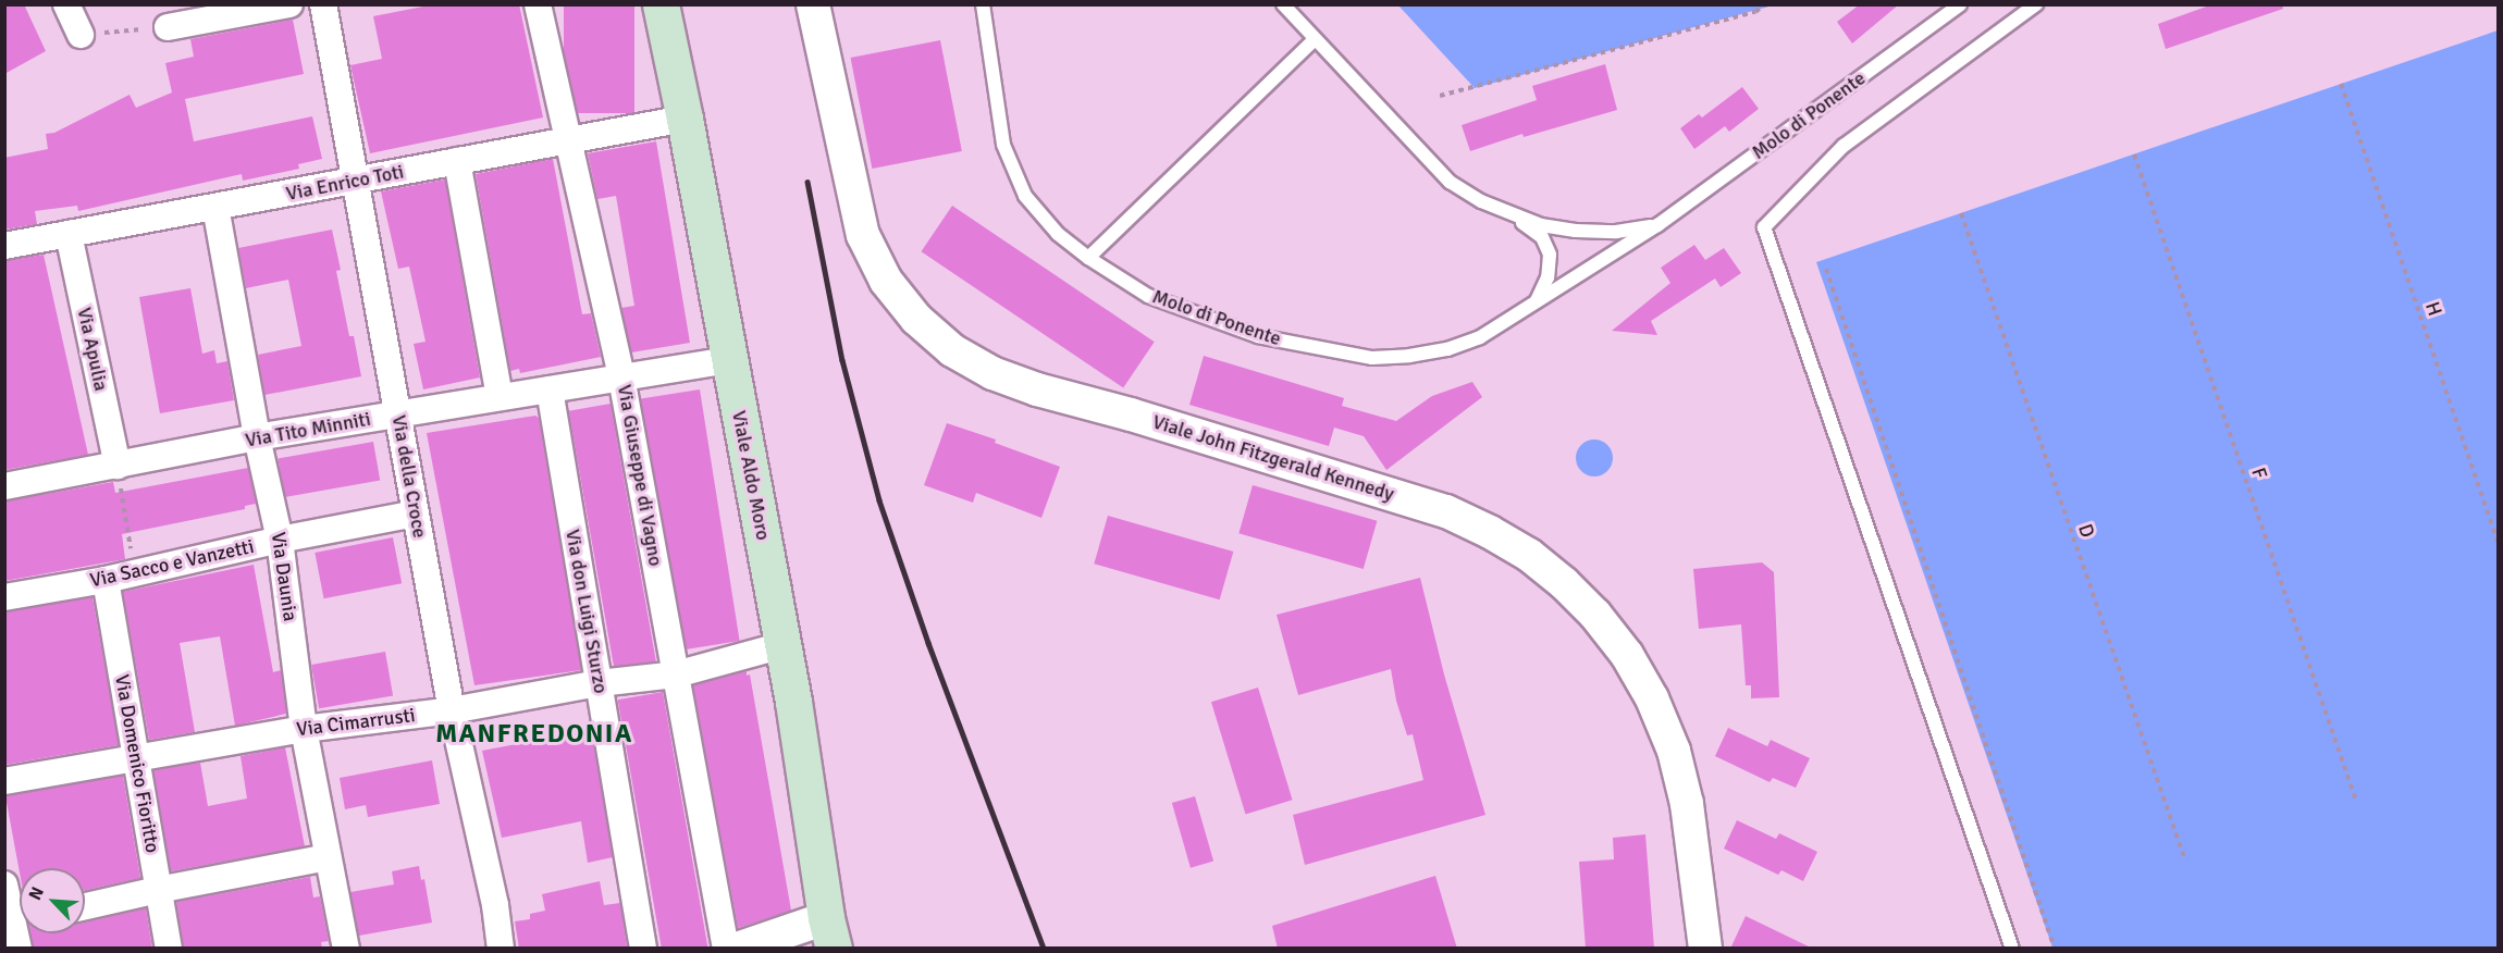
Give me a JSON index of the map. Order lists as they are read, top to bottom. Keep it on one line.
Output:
{"streets":{"main road":["Viale Aldo Moro"],"street":["Via Enrico Toti","Via Apulia","Via Tito Minniti","Viale John Fitzgerald Kennedy","Via Giuseppe di Vagno","Via della Croce","Via Sacco e Vanzetti","Via Daunia","Via don Luigi Sturzo","Via Cimarrusti","Via Domenico Fioritto"],"lane":["Molo di Ponente"],"path":["H","F","D"]},"crossings":[["Via Enrico Toti","Via Apulia"],["Via Enrico Toti","Via Giuseppe di Vagno"],["Via Enrico Toti","Viale Aldo Moro"],["Via Enrico Toti","Via della Croce"],["Via Enrico Toti","Via Daunia"],["Via Apulia","Via Tito Minniti"],["Via Tito Minniti","Via Giuseppe di Vagno"],["Via Tito Minniti","Viale Aldo Moro"],["Via Tito Minniti","Via della Croce"],["Via Tito Minniti","Via Daunia"],["Via Tito Minniti","Via don Luigi Sturzo"],["Via Giuseppe di Vagno","Via Cimarrusti"],["Viale Aldo Moro","Via Cimarrusti"],["Via della Croce","Via Sacco e Vanzetti"],["Via della Croce","Via Cimarrusti"],["Via Sacco e Vanzetti","Via Daunia"],["Via Sacco e Vanzetti","Via Domenico Fioritto"],["Via Daunia","Via Cimarrusti"],["Via don Luigi Sturzo","Via Cimarrusti"],["Via Cimarrusti","Via Domenico Fioritto"]],"districts":["MANFREDONIA"],"north":"top left"}
